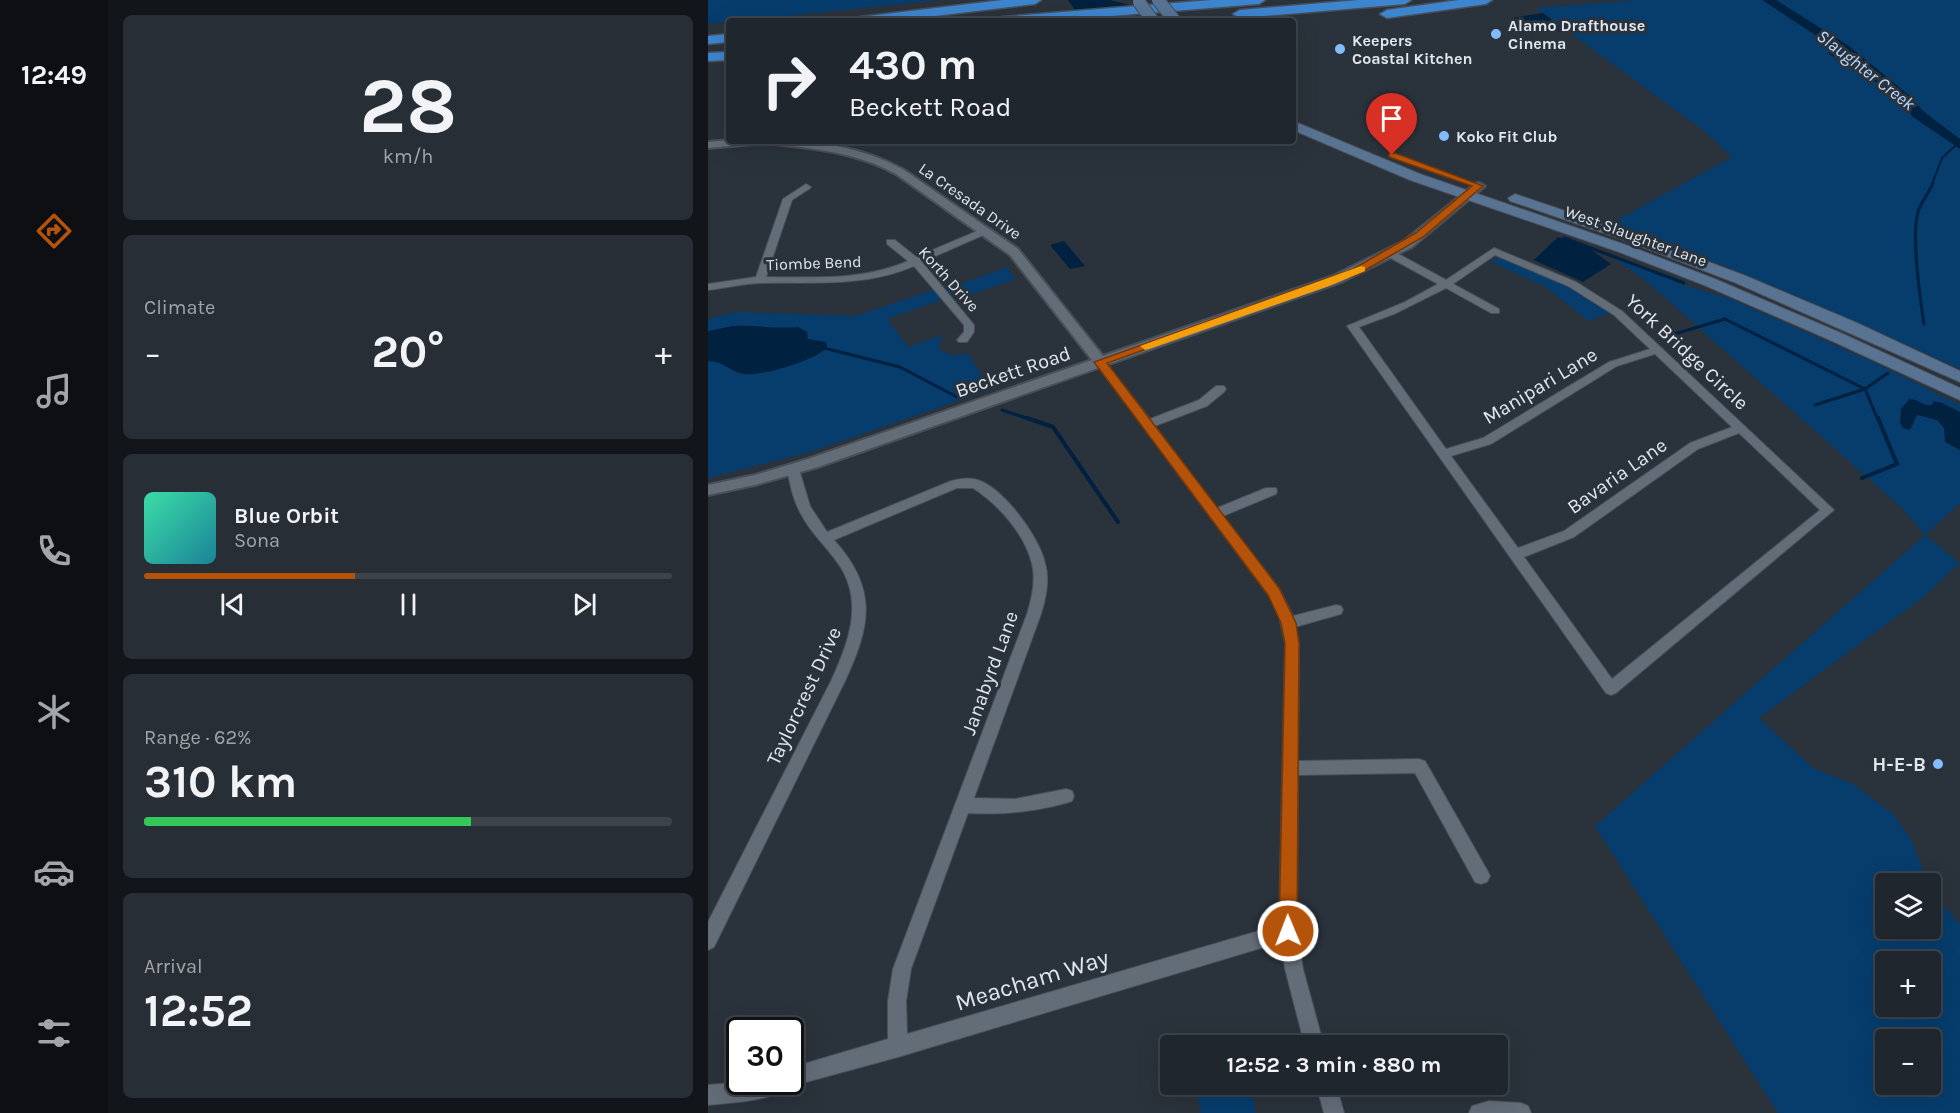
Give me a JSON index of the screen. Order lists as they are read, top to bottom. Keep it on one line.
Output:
{"streets":{"main road":["West Slaughter Lane"],"street":["La Cresada Drive","Tiombe Bend","Korth Drive","York Bridge Circle","Beckett Road","Manipari Lane","Bavaria Lane","Janabyrd Lane","Taylorcrest Drive","Meacham Way"]},"crossings":[["La Cresada Drive","Tiombe Bend"],["La Cresada Drive","Beckett Road"],["West Slaughter Lane","Beckett Road"],["Tiombe Bend","Korth Drive"],["York Bridge Circle","Manipari Lane"],["York Bridge Circle","Bavaria Lane"],["Beckett Road","Taylorcrest Drive"],["Janabyrd Lane","Taylorcrest Drive"],["Janabyrd Lane","Meacham Way"]],"water":["Slaughter Creek"],"places":["Alamo Drafthouse Cinema","Keepers Coastal Kitchen","Koko Fit Club","H-E-B"],"page":{"tabs":"12:49","tile":[["28","km/h"],"Climate",["Range · 62%","310 km"],["Arrival","12:52"]],"turn":["430 m","Beckett Road"],"heat":["−","20°","+"],"song":["Blue Orbit","Sona"],"map_buttons":["+","−"],"limit":"30","trip":"12:52 · 3 min · 880 m"}}
